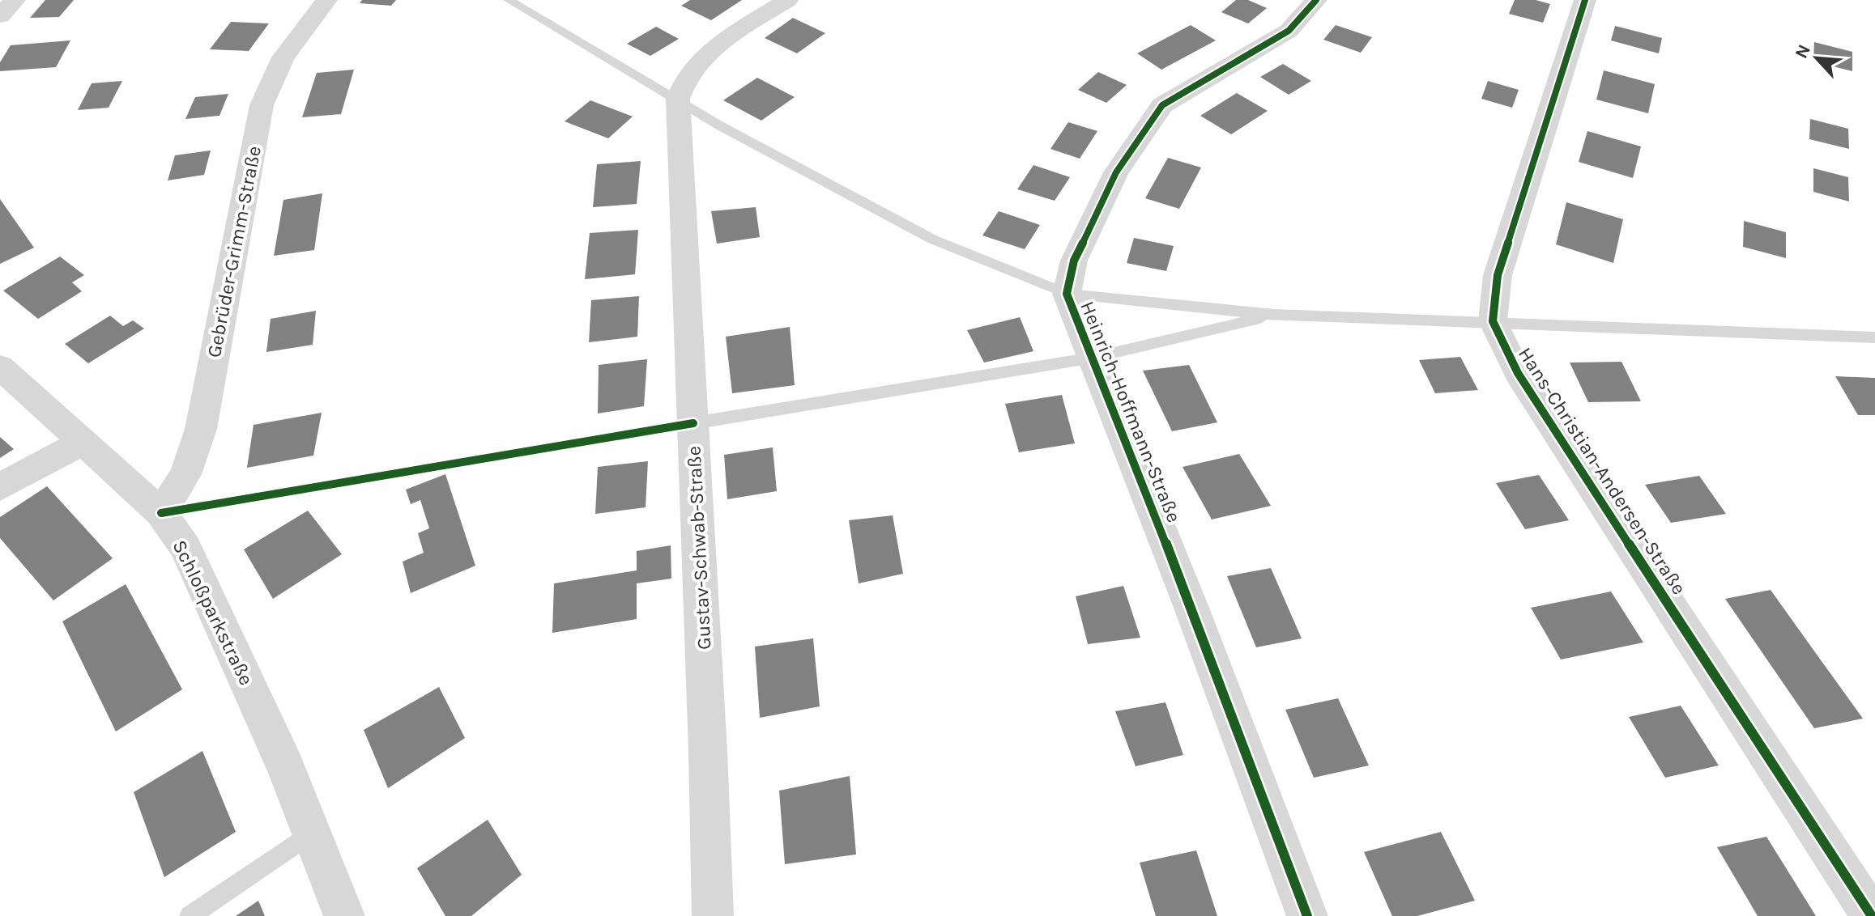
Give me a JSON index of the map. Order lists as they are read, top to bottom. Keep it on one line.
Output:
{"streets":{"street":["Gebrüder-Grimm-Straße","Heinrich-Hoffmann-Straße","Hans-Christian-Andersen-Straße","Gustav-Schwab-Straße","Schloßparkstraße"]},"crossings":[["Gebrüder-Grimm-Straße","Schloßparkstraße"]],"north":"top left"}
